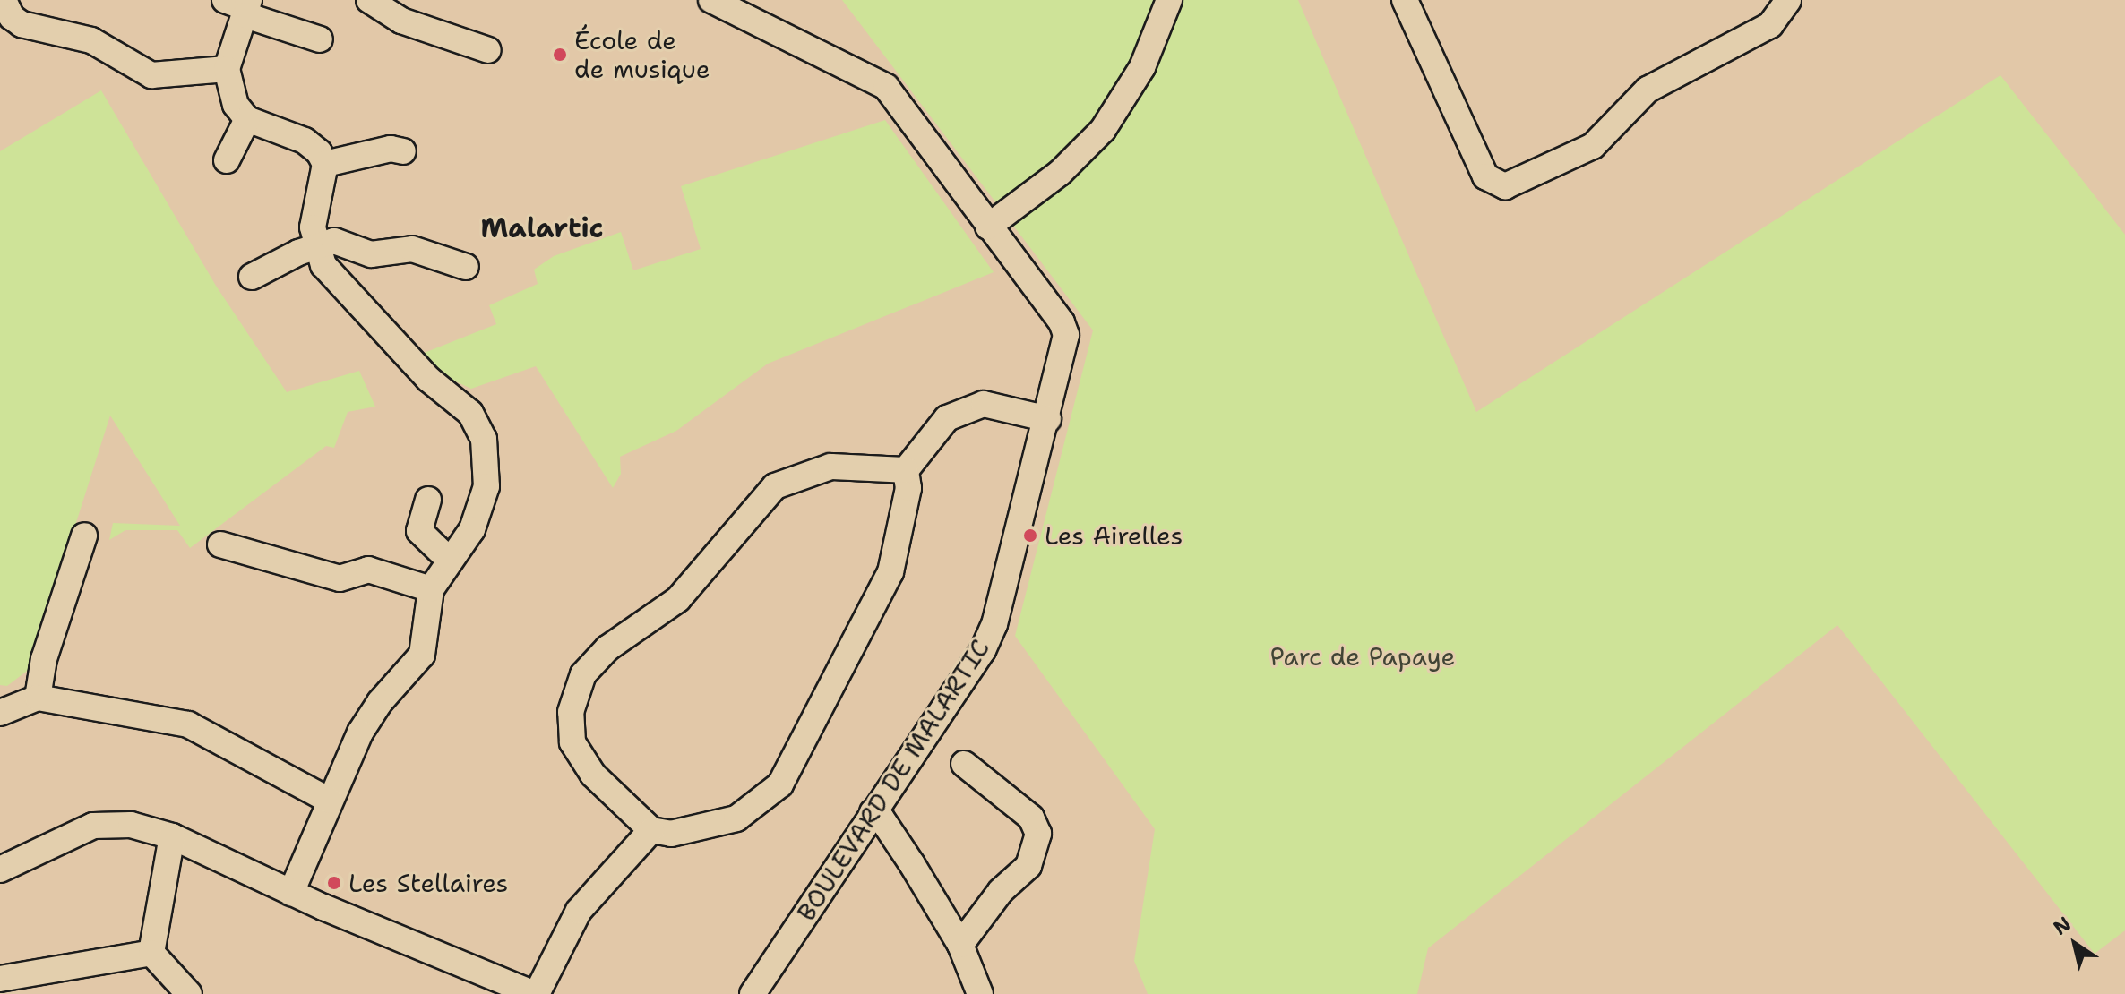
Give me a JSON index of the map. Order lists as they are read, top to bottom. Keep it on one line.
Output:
{"streets":{"street":["BOULEVARD DE MALARTIC"]},"districts":["Malartic"],"parks":["Parc de Papaye"],"places":["École de de musique","Les Airelles","Les Stellaires"],"north":"top left"}
